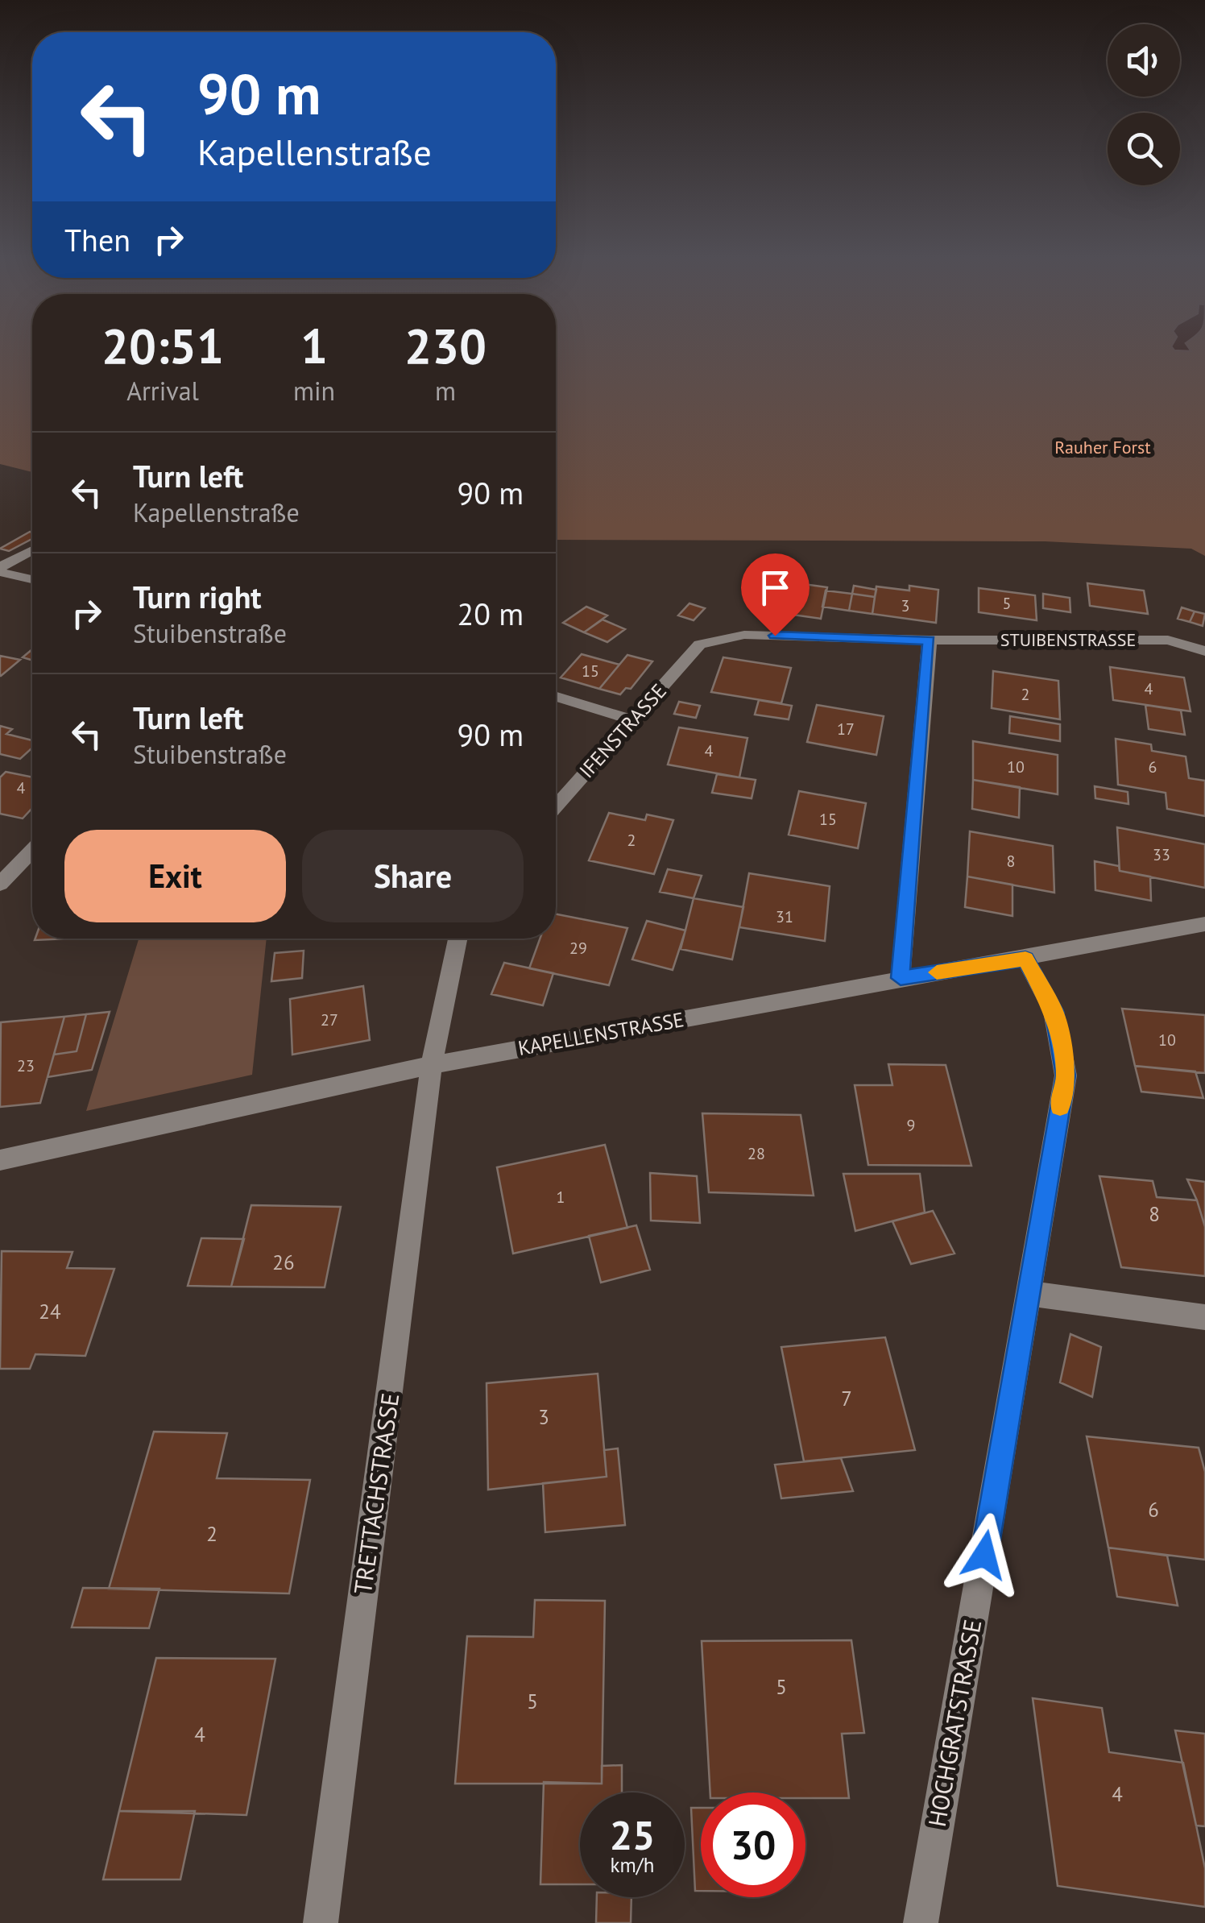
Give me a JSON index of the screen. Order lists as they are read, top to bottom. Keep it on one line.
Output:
{"streets":{"street":["STUIBENSTRASSE","IFENSTRASSE","KAPELLENSTRASSE","TRETTACHSTRASSE","HOCHGRATSTRASSE"]},"crossings":[["STUIBENSTRASSE","IFENSTRASSE"],["KAPELLENSTRASSE","TRETTACHSTRASSE"],["KAPELLENSTRASSE","HOCHGRATSTRASSE"]],"parks":["Rauher Forst"],"house_numbers":["5","3","15","4","2","17","4","10","6","4","15","2","33","8","31","29","27","10","23","9","28","1","8","26","24","7","3","6","2","5","5","4","4"],"page":{"turn":["90 m","Kapellenstraße"],"then":"Then","eta":["20:51","Arrival","1","min","230","m"],"list":[{"name":"Turn left","note":"Kapellenstraße","value":"90 m"},{"name":"Turn right","note":"Stuibenstraße","value":"20 m"},{"name":"Turn left","note":"Stuibenstraße","value":"90 m"}],"buttons":["Exit","Share"],"speed":"25 km/h","limit":"30"}}
